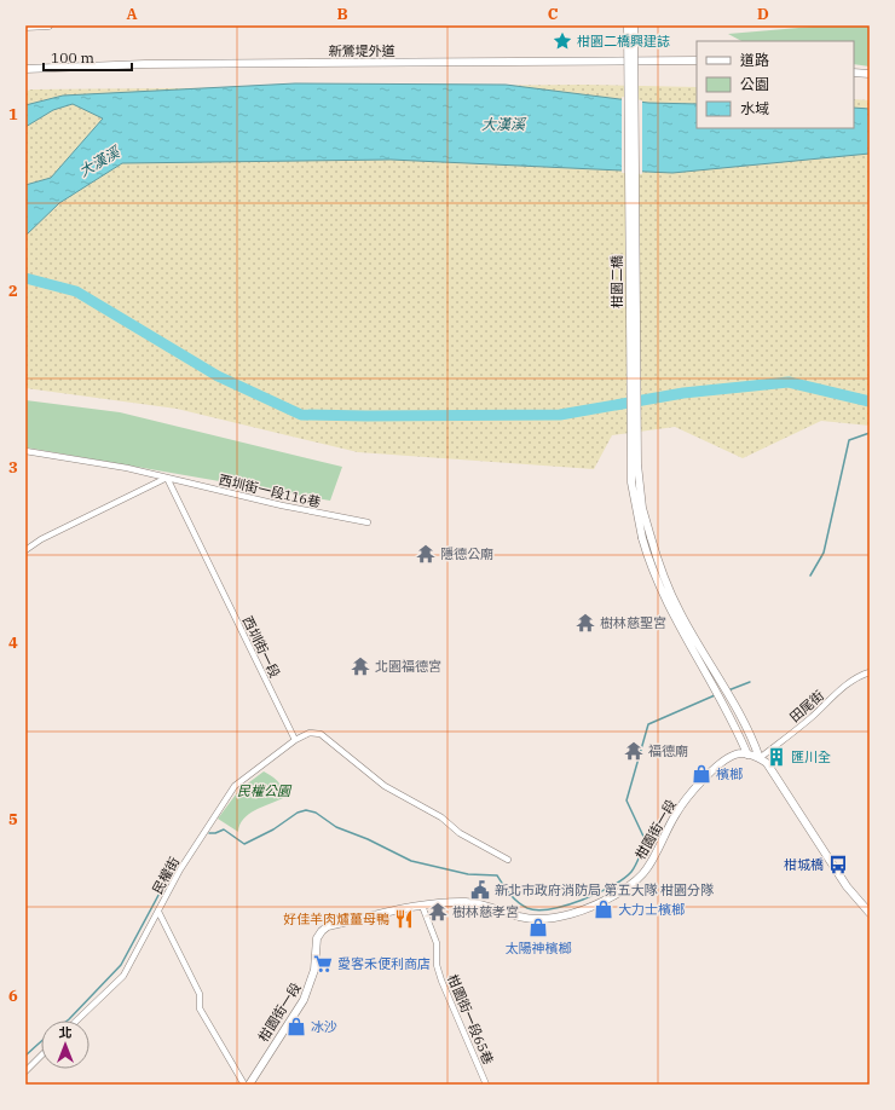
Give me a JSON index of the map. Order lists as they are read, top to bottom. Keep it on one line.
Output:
{"streets":{"street":["新鶯堤外道","柑園二橋","西圳街一段116巷","西圳街一段","田尾街","柑園街一段","民權街","柑園街一段65巷"]},"crossings":[["柑園二橋","田尾街"],["柑園二橋","柑園街一段"],["西圳街一段116巷","西圳街一段"],["西圳街一段","民權街"],["柑園街一段","柑園街一段65巷"]],"water":["大漢溪"],"parks":["民權公園"],"places":{"place":["柑園二橋興建誌"],"temple":["隱德公廟","樹林慈聖宮","北園福德宮","福德廟","樹林慈孝宮"],"building":["匯川全"],"shop":["檳榔","大力士檳榔","太陽神檳榔","冰沙"],"bus stop":["柑城橋"],"public building":["新北市政府消防局 第五大隊 柑園分隊"],"restaurant":["好佳羊肉爐薑母鴨"],"supermarket":["愛客禾便利商店"]},"legend":["道路","公園","水域"],"scale_bar":"100 m","north":"top","grid":{"columns":["A","B","C","D"],"rows":["1","2","3","4","5","6"]}}
